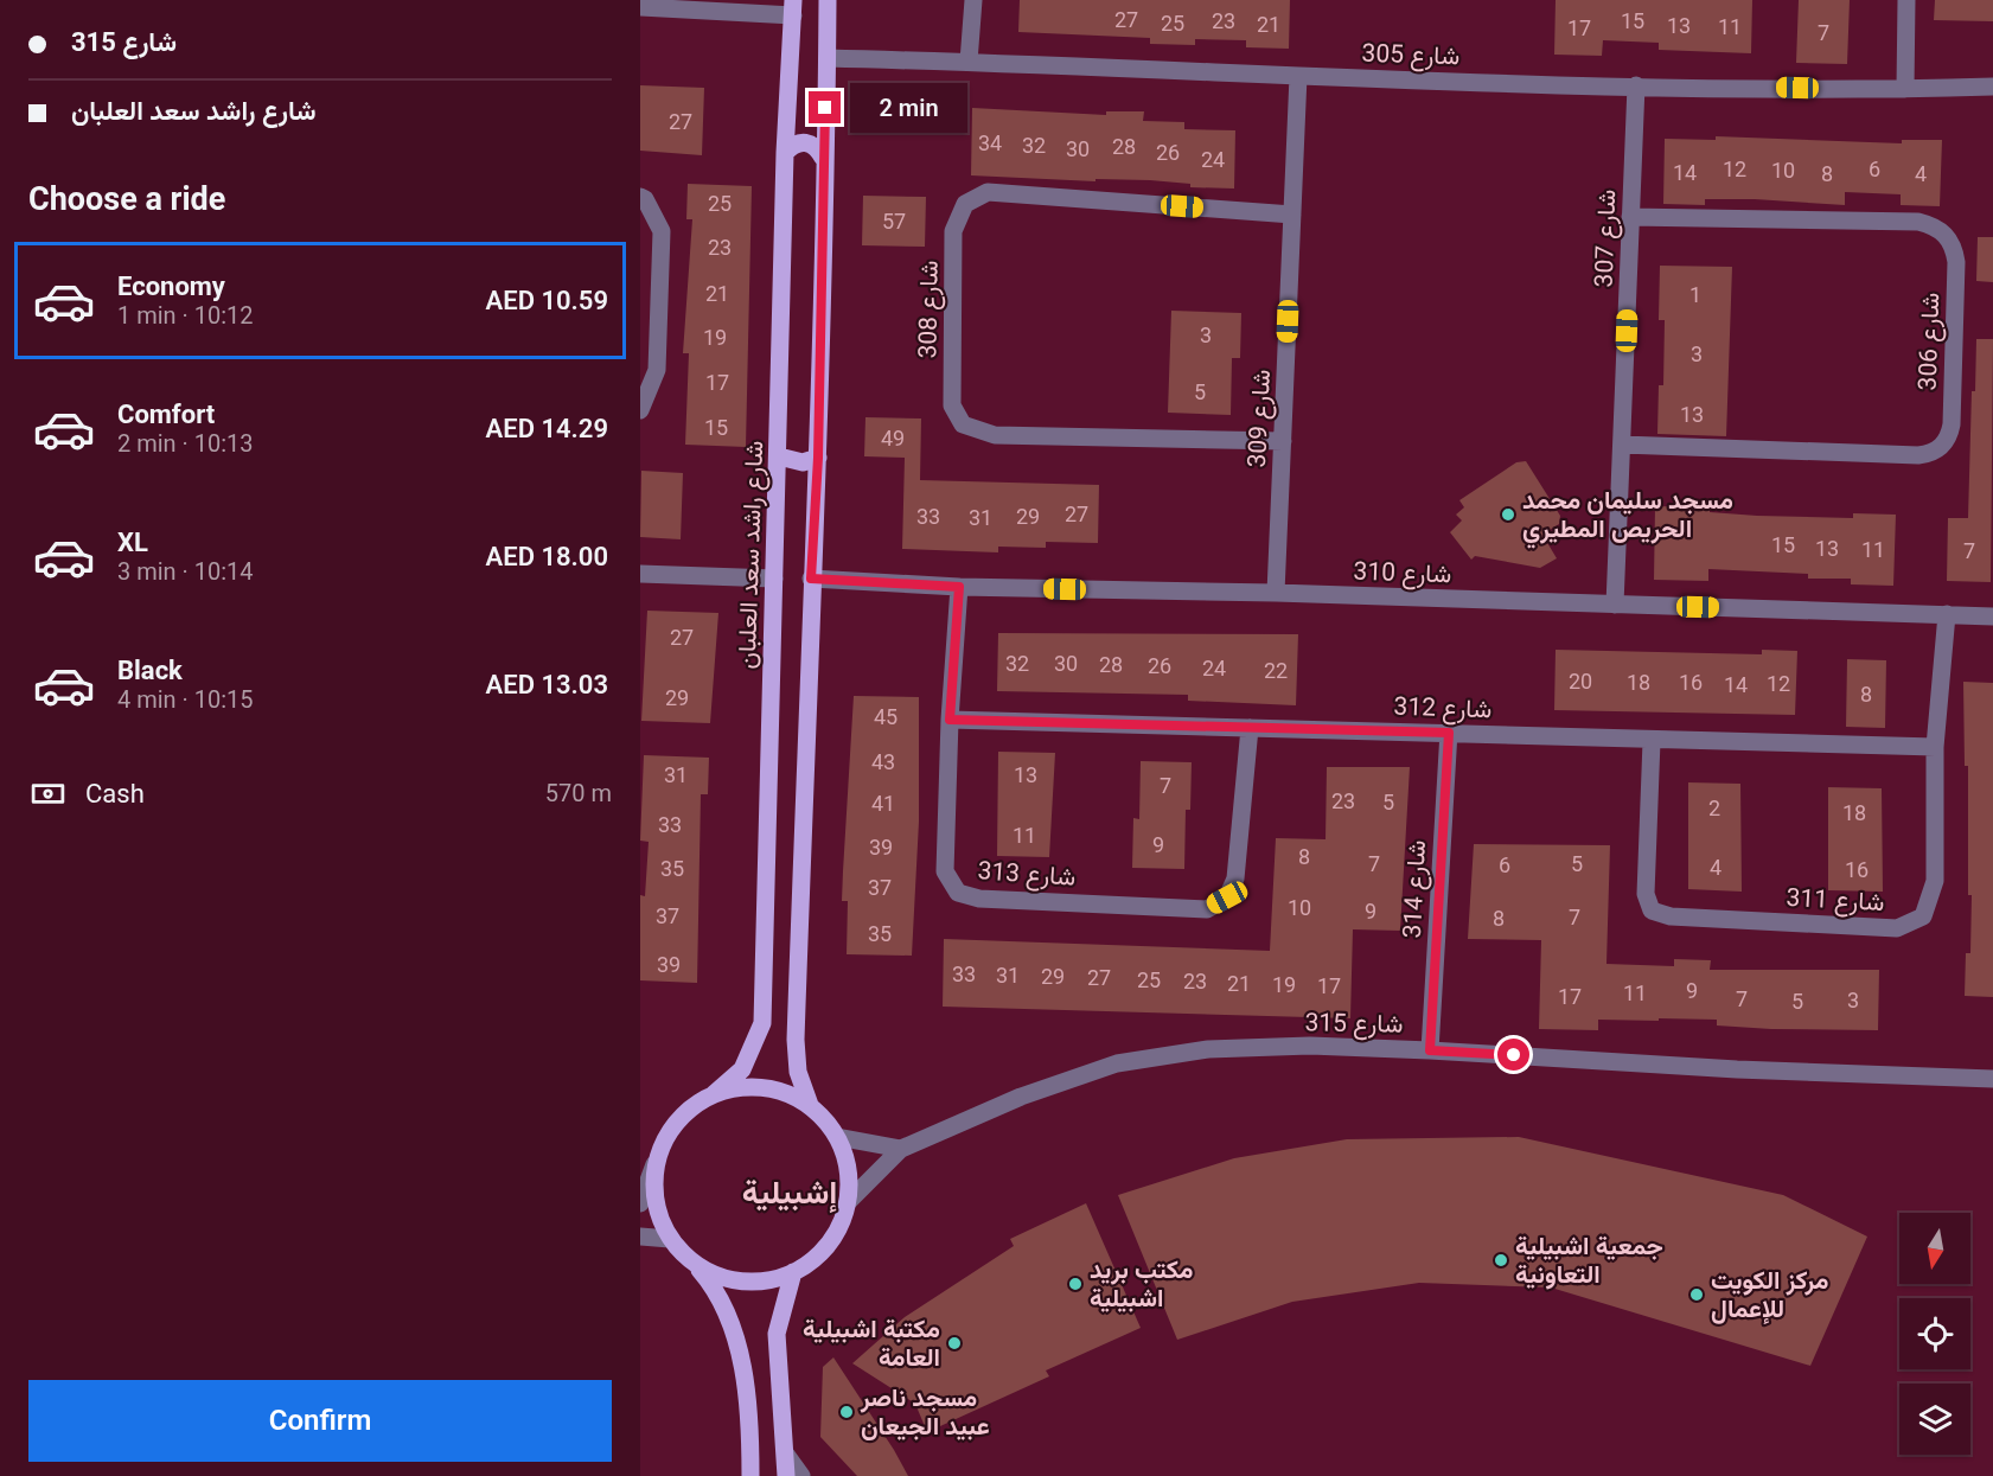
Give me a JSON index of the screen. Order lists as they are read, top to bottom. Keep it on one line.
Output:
{"streets":{"main road":["شارع راشد سعد العلبان"],"street":["شارع 305","شارع 307","شارع 308","شارع 306","شارع 309","شارع 310","شارع 312","شارع 313","شارع 314","شارع 311","شارع 315"]},"crossings":[["شارع 305","شارع 307"],["شارع 305","شارع 309"],["شارع 307","شارع 306"],["شارع 307","شارع 310"],["شارع 308","شارع 309"],["شارع 309","شارع 310"],["شارع راشد سعد العلبان","شارع 315"],["شارع 310","شارع 313"],["شارع 310","شارع 311"],["شارع 312","شارع 313"],["شارع 312","شارع 314"],["شارع 312","شارع 311"],["شارع 314","شارع 315"]],"districts":["إشبيلية"],"places":["مسجد سليمان محمد الحريص المطيري","جمعية اشبيلية التعاونية","مكتب بريد اشبيلية","مركز الكويت للإعمال","مكتبة اشبيلية العامة","مسجد ناصر عبيد الجيعان"],"house_numbers":["27","23","15","25","21","13","11","17","7","27","34","32","28","30","26","24","12","6","10","14","8","4","25","57","23","21","1","3","19","3","17","5","13","15","49","27","33","29","31","15","13","11","7","27","32","30","28","26","24","22","20","18","16","12","14","8","29","45","43","31","13","7","23","5","41","2","18","33","11","9","39","8","7","5","6","4","35","16","37","10","9","37","7","8","35","39","33","31","29","27","25","23","21","19","17","9","11","17","7","3","5"],"north":"bottom","page":{"banner":["شارع 315","شارع راشد سعد العلبان"],"bubble":"2 min","heading":"Choose a ride","list":[{"name":"Economy","note":"1 min · 10:12","value":"AED 10.59"},{"name":"Comfort","note":"2 min · 10:13","value":"AED 14.29"},{"name":"XL","note":"3 min · 10:14","value":"AED 18.00"},{"name":"Black","note":"4 min · 10:15","value":"AED 13.03"}],"pay":["Cash","570 m"],"buttons":"Confirm"}}
